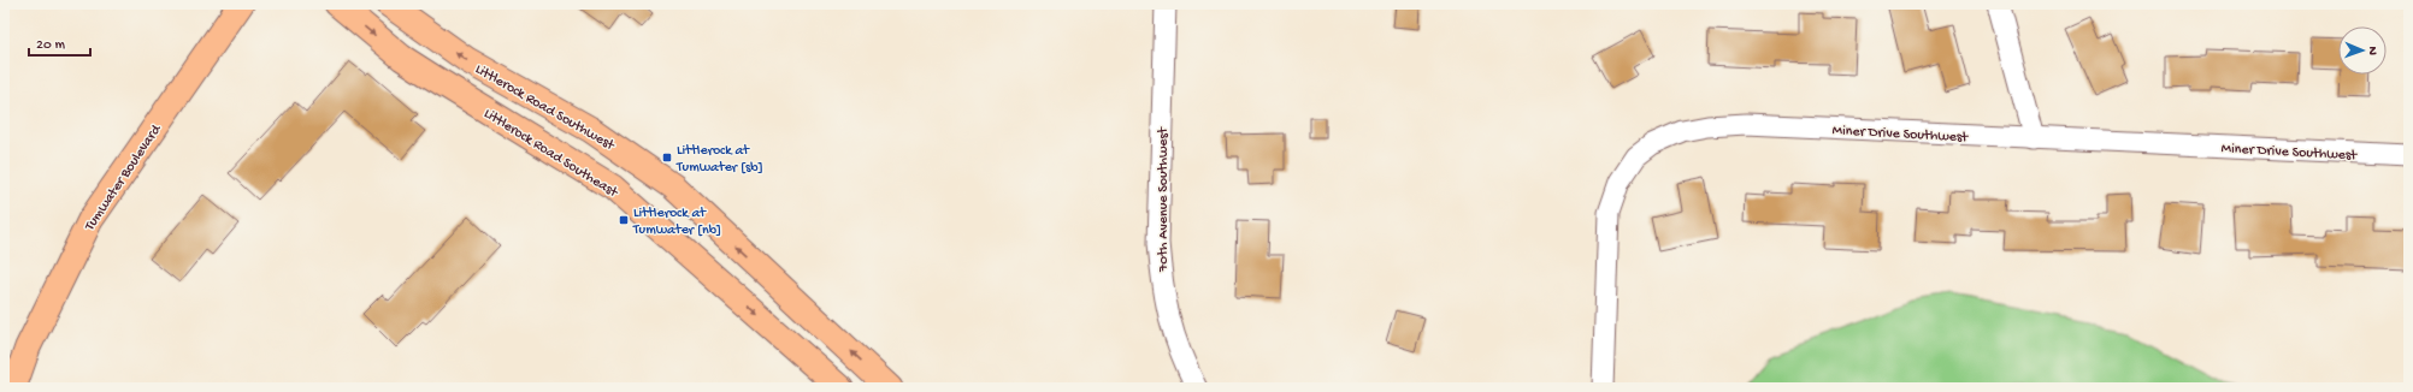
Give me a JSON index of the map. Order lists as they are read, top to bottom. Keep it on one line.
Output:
{"streets":{"main road":["Littlerock Road Southwest","Littlerock Road Southeast","Tumwater Boulevard"],"street":["Miner Drive Southwest","70th Avenue Southwest"]},"one_way":["Littlerock Road Southwest","Littlerock Road Southeast"],"places":{"transit":["Littlerock at Tumwater [sb]","Littlerock at Tumwater [nb]"]},"scale_bar":"20 m","north":"right"}
